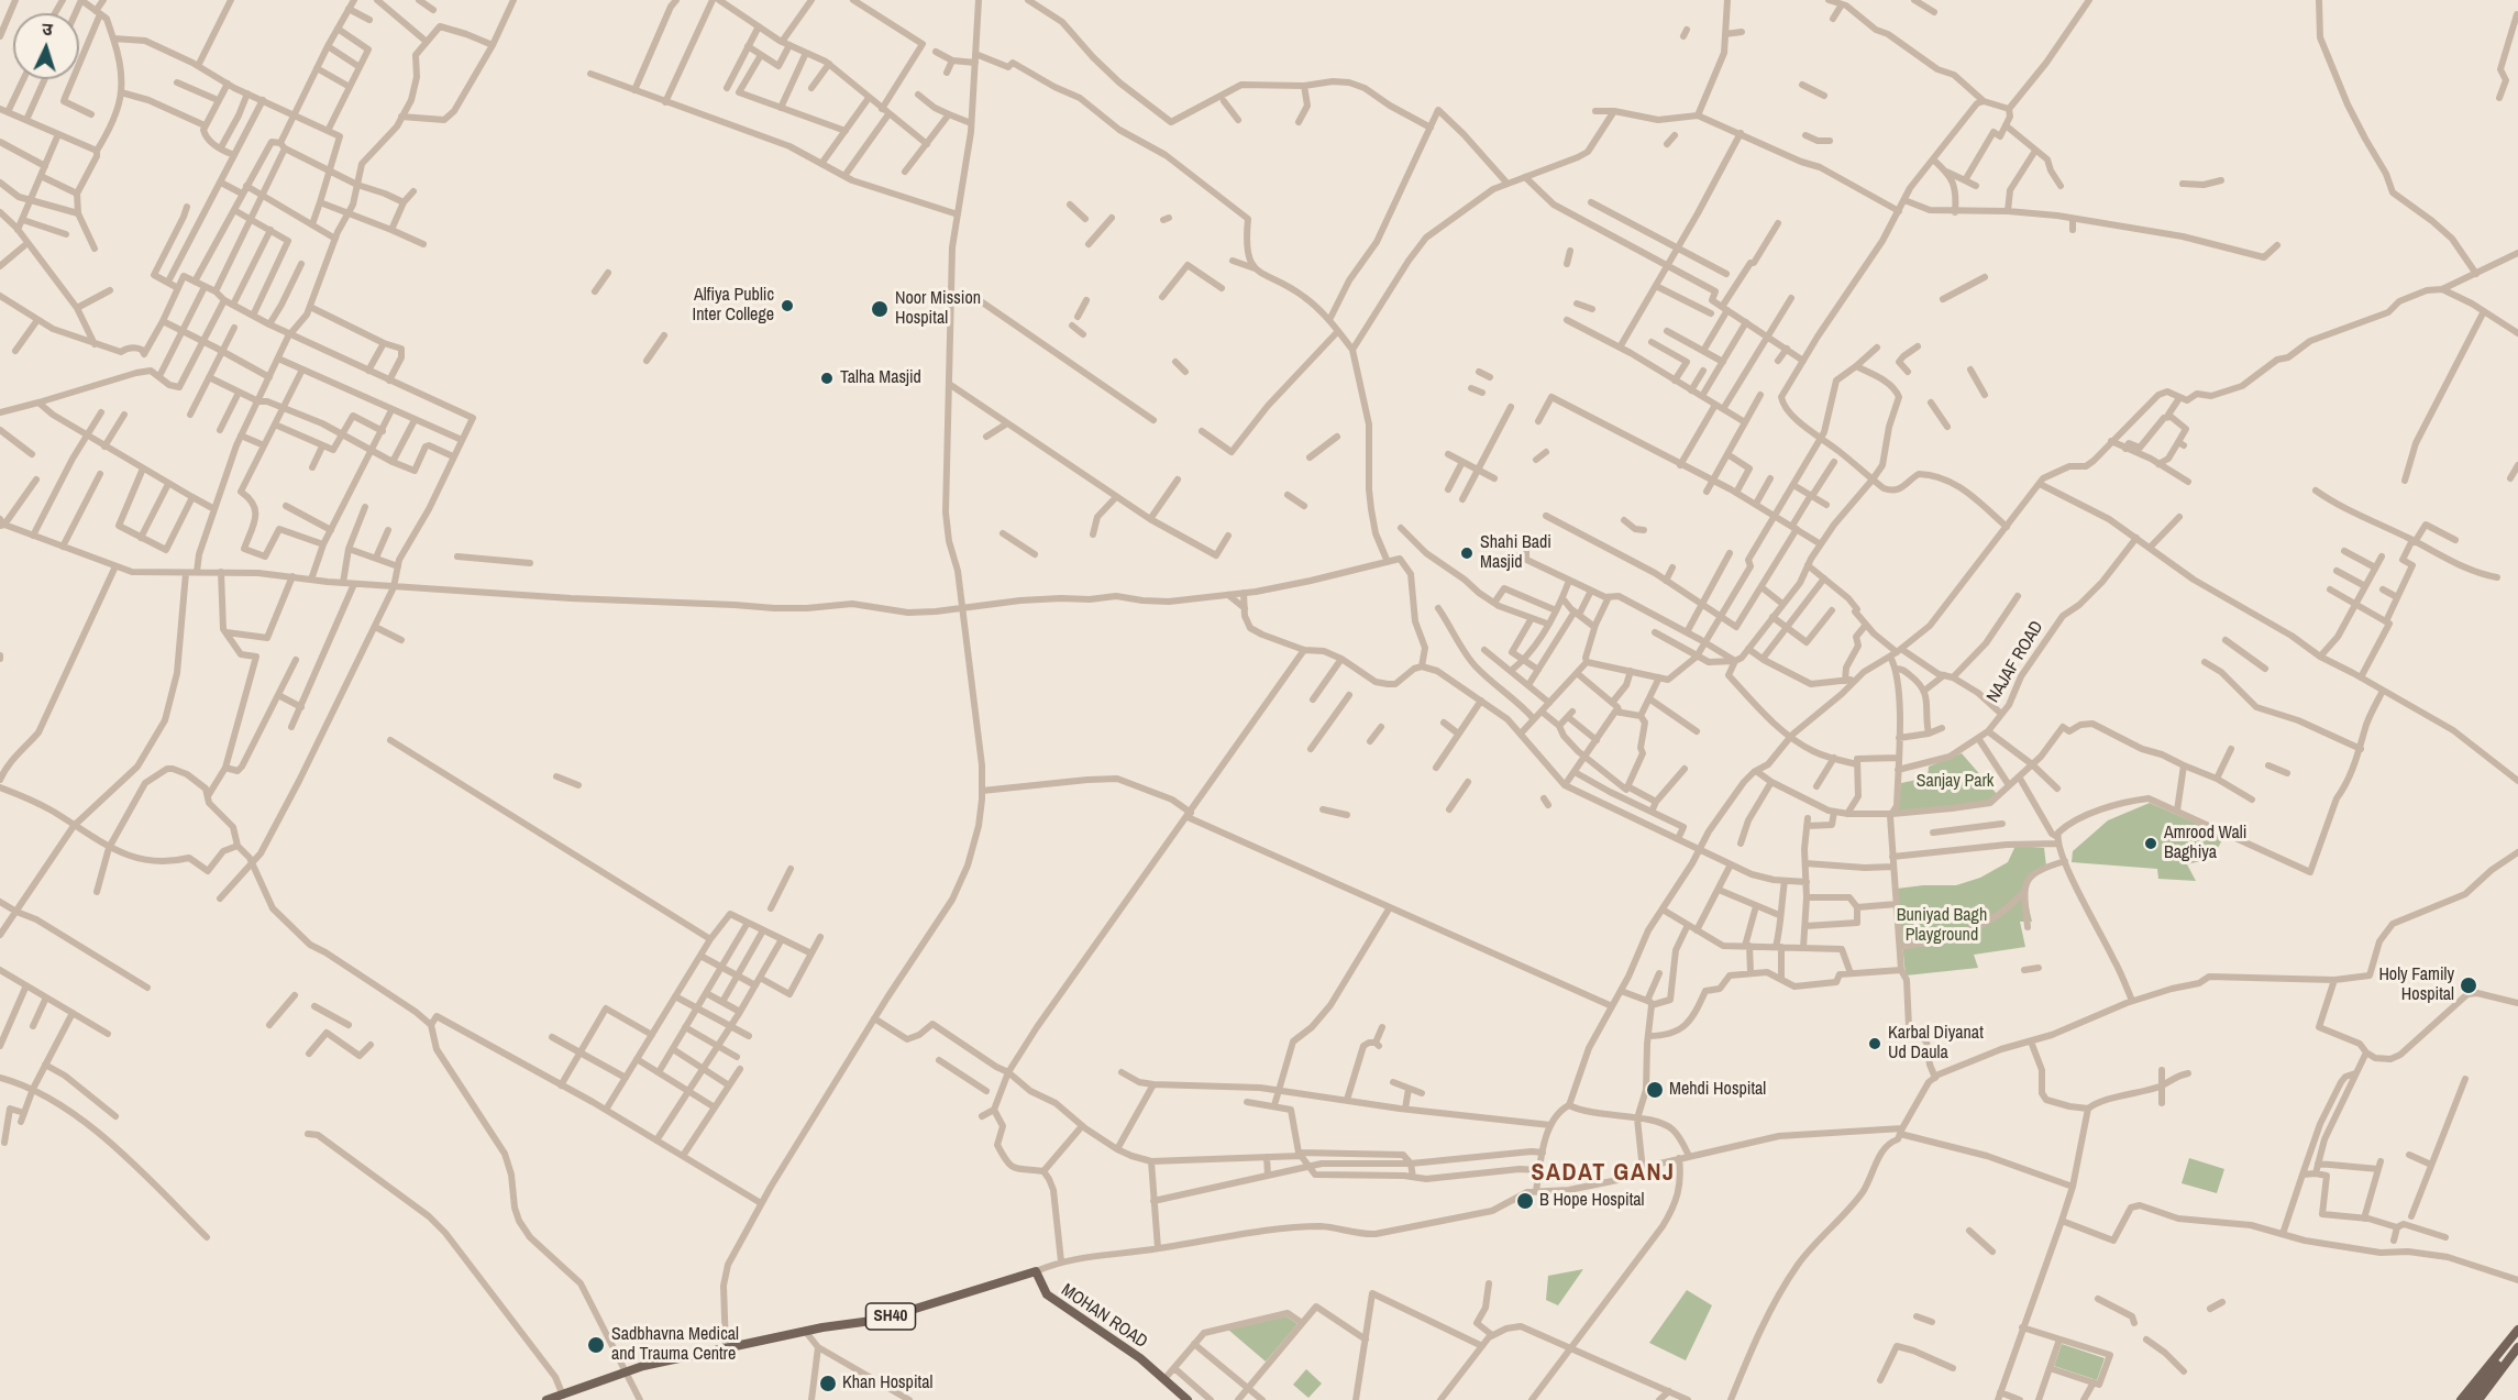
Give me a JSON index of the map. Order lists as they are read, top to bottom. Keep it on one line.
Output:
{"streets":{"main road":["SH40","MOHAN ROAD"],"street":["NAJAF ROAD"]},"crossings":[["SH40","MOHAN ROAD"]],"districts":["SADAT GANJ"],"parks":["Sanjay Park","Buniyad Bagh Playground"],"places":["Alfiya Public Inter College","Noor Mission Hospital","Talha Masjid","Shahi Badi Masjid","Amrood Wali Baghiya","Holy Family Hospital","Karbal Diyanat Ud Daula","Mehdi Hospital","B Hope Hospital","Sadbhavna Medical and Trauma Centre","Khan Hospital"],"north":"top"}
